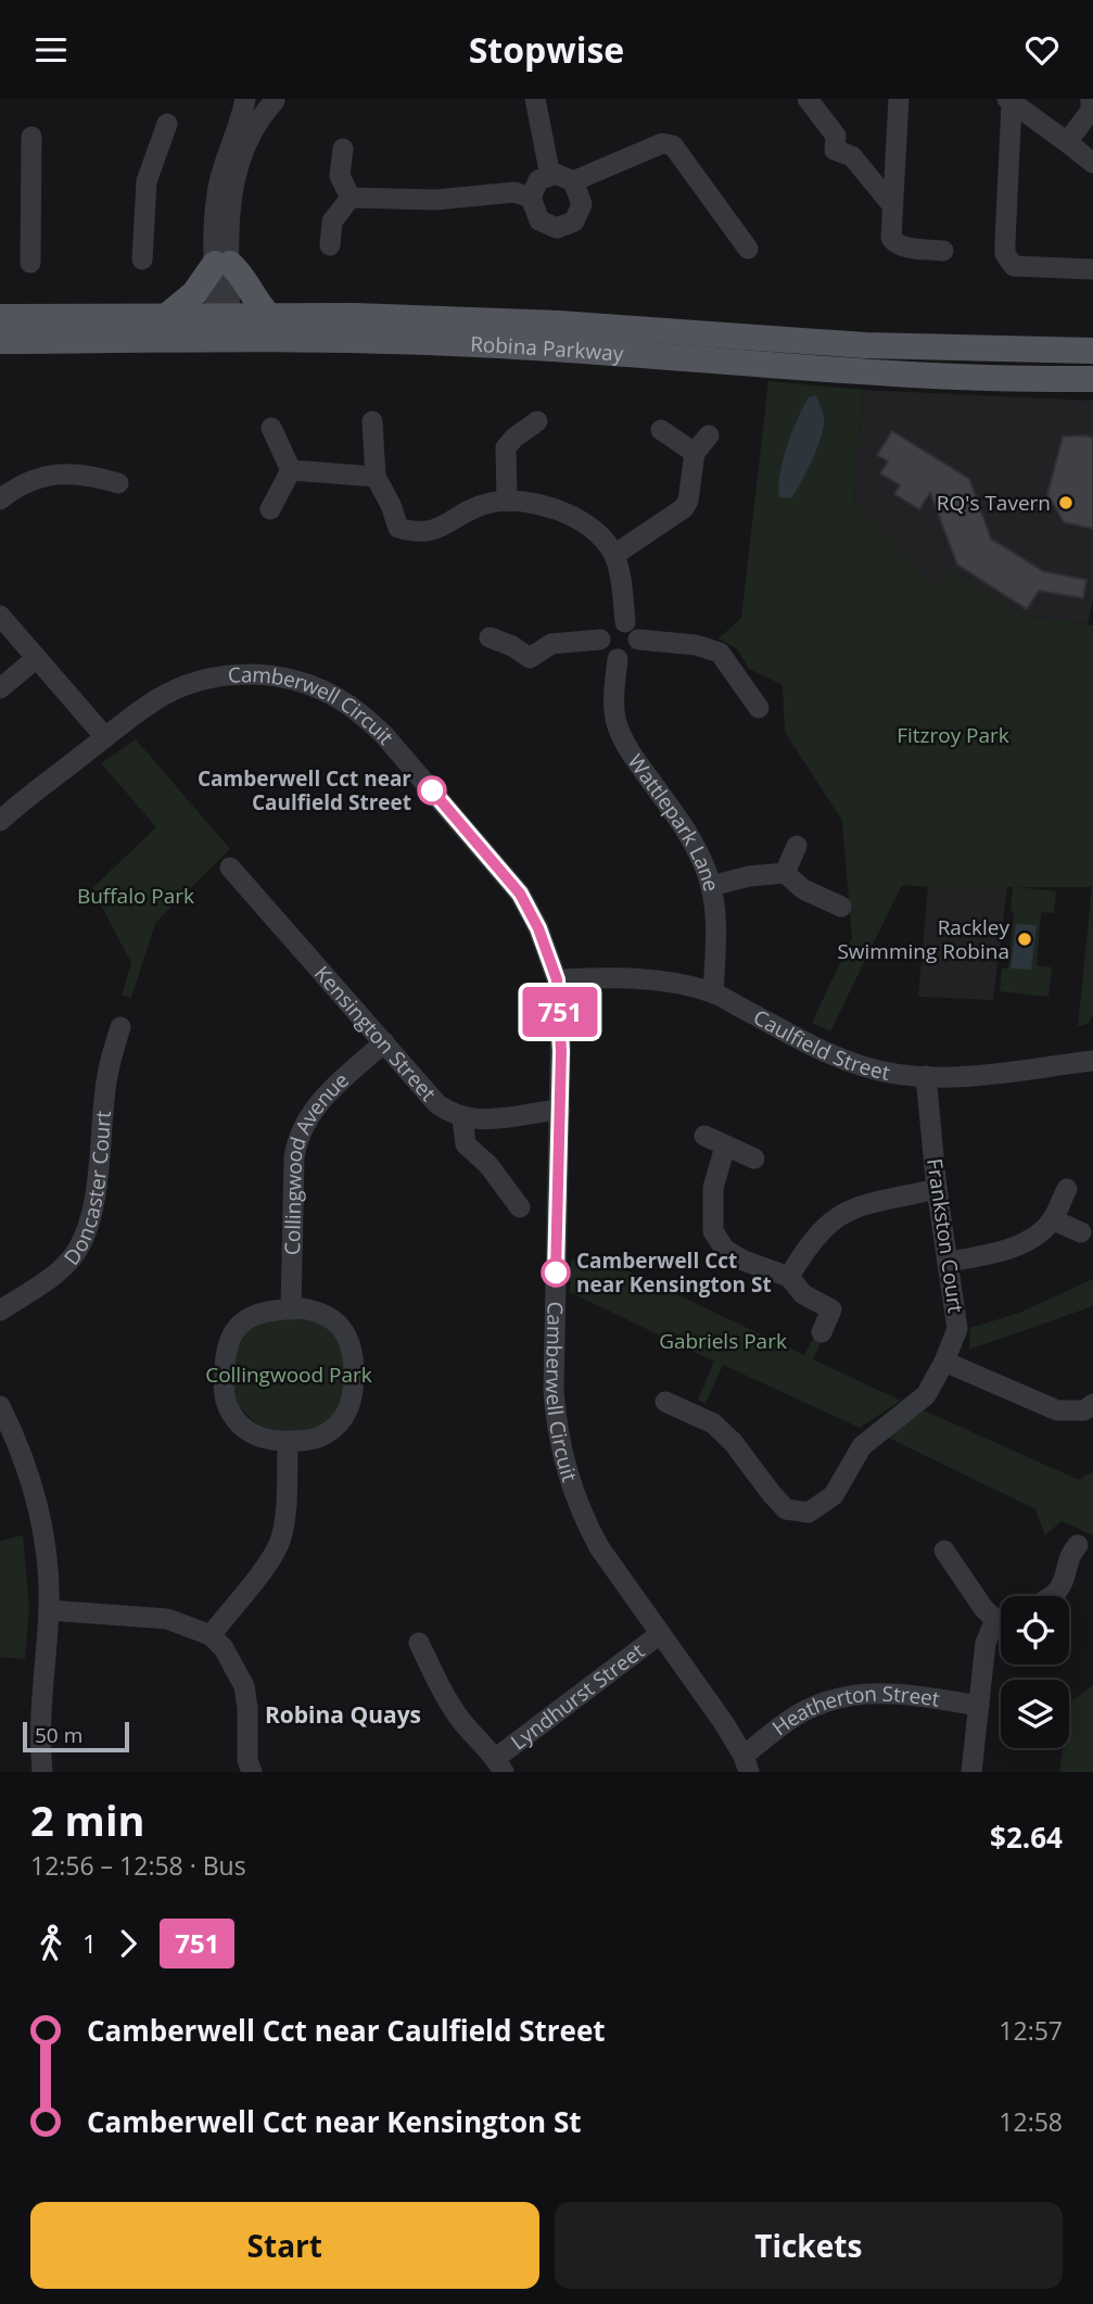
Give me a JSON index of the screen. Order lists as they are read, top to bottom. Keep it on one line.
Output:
{"streets":{"main road":["Robina Parkway"],"street":["Camberwell Circuit","Wattlepark Lane","Kensington Street","Caulfield Street","Collingwood Avenue","Doncaster Court","Frankston Court","Lyndhurst Street","Heatherton Street"]},"crossings":[["Camberwell Circuit","Caulfield Street"],["Camberwell Circuit","Lyndhurst Street"],["Camberwell Circuit","Heatherton Street"],["Wattlepark Lane","Caulfield Street"],["Kensington Street","Collingwood Avenue"],["Caulfield Street","Frankston Court"]],"districts":["Robina Quays"],"parks":["Fitzroy Park","Buffalo Park","Gabriels Park","Collingwood Park"],"places":["RQ's Tavern","Camberwell Cct near Caulfield Street","Rackley Swimming Robina","Camberwell Cct near Kensington St"],"lines":["bus line 751"],"scale_bar":"50 m","page":{"header":"Stopwise","on_map":"751","scale":"50 m","heading":["2 min","12:56 – 12:58 · Bus","$2.64"],"legs":["1","751"],"list":[{"name":"Camberwell Cct near Caulfield Street","value":"12:57"},{"name":"Camberwell Cct near Kensington St","value":"12:58"}],"buttons":["Start","Tickets"]}}
